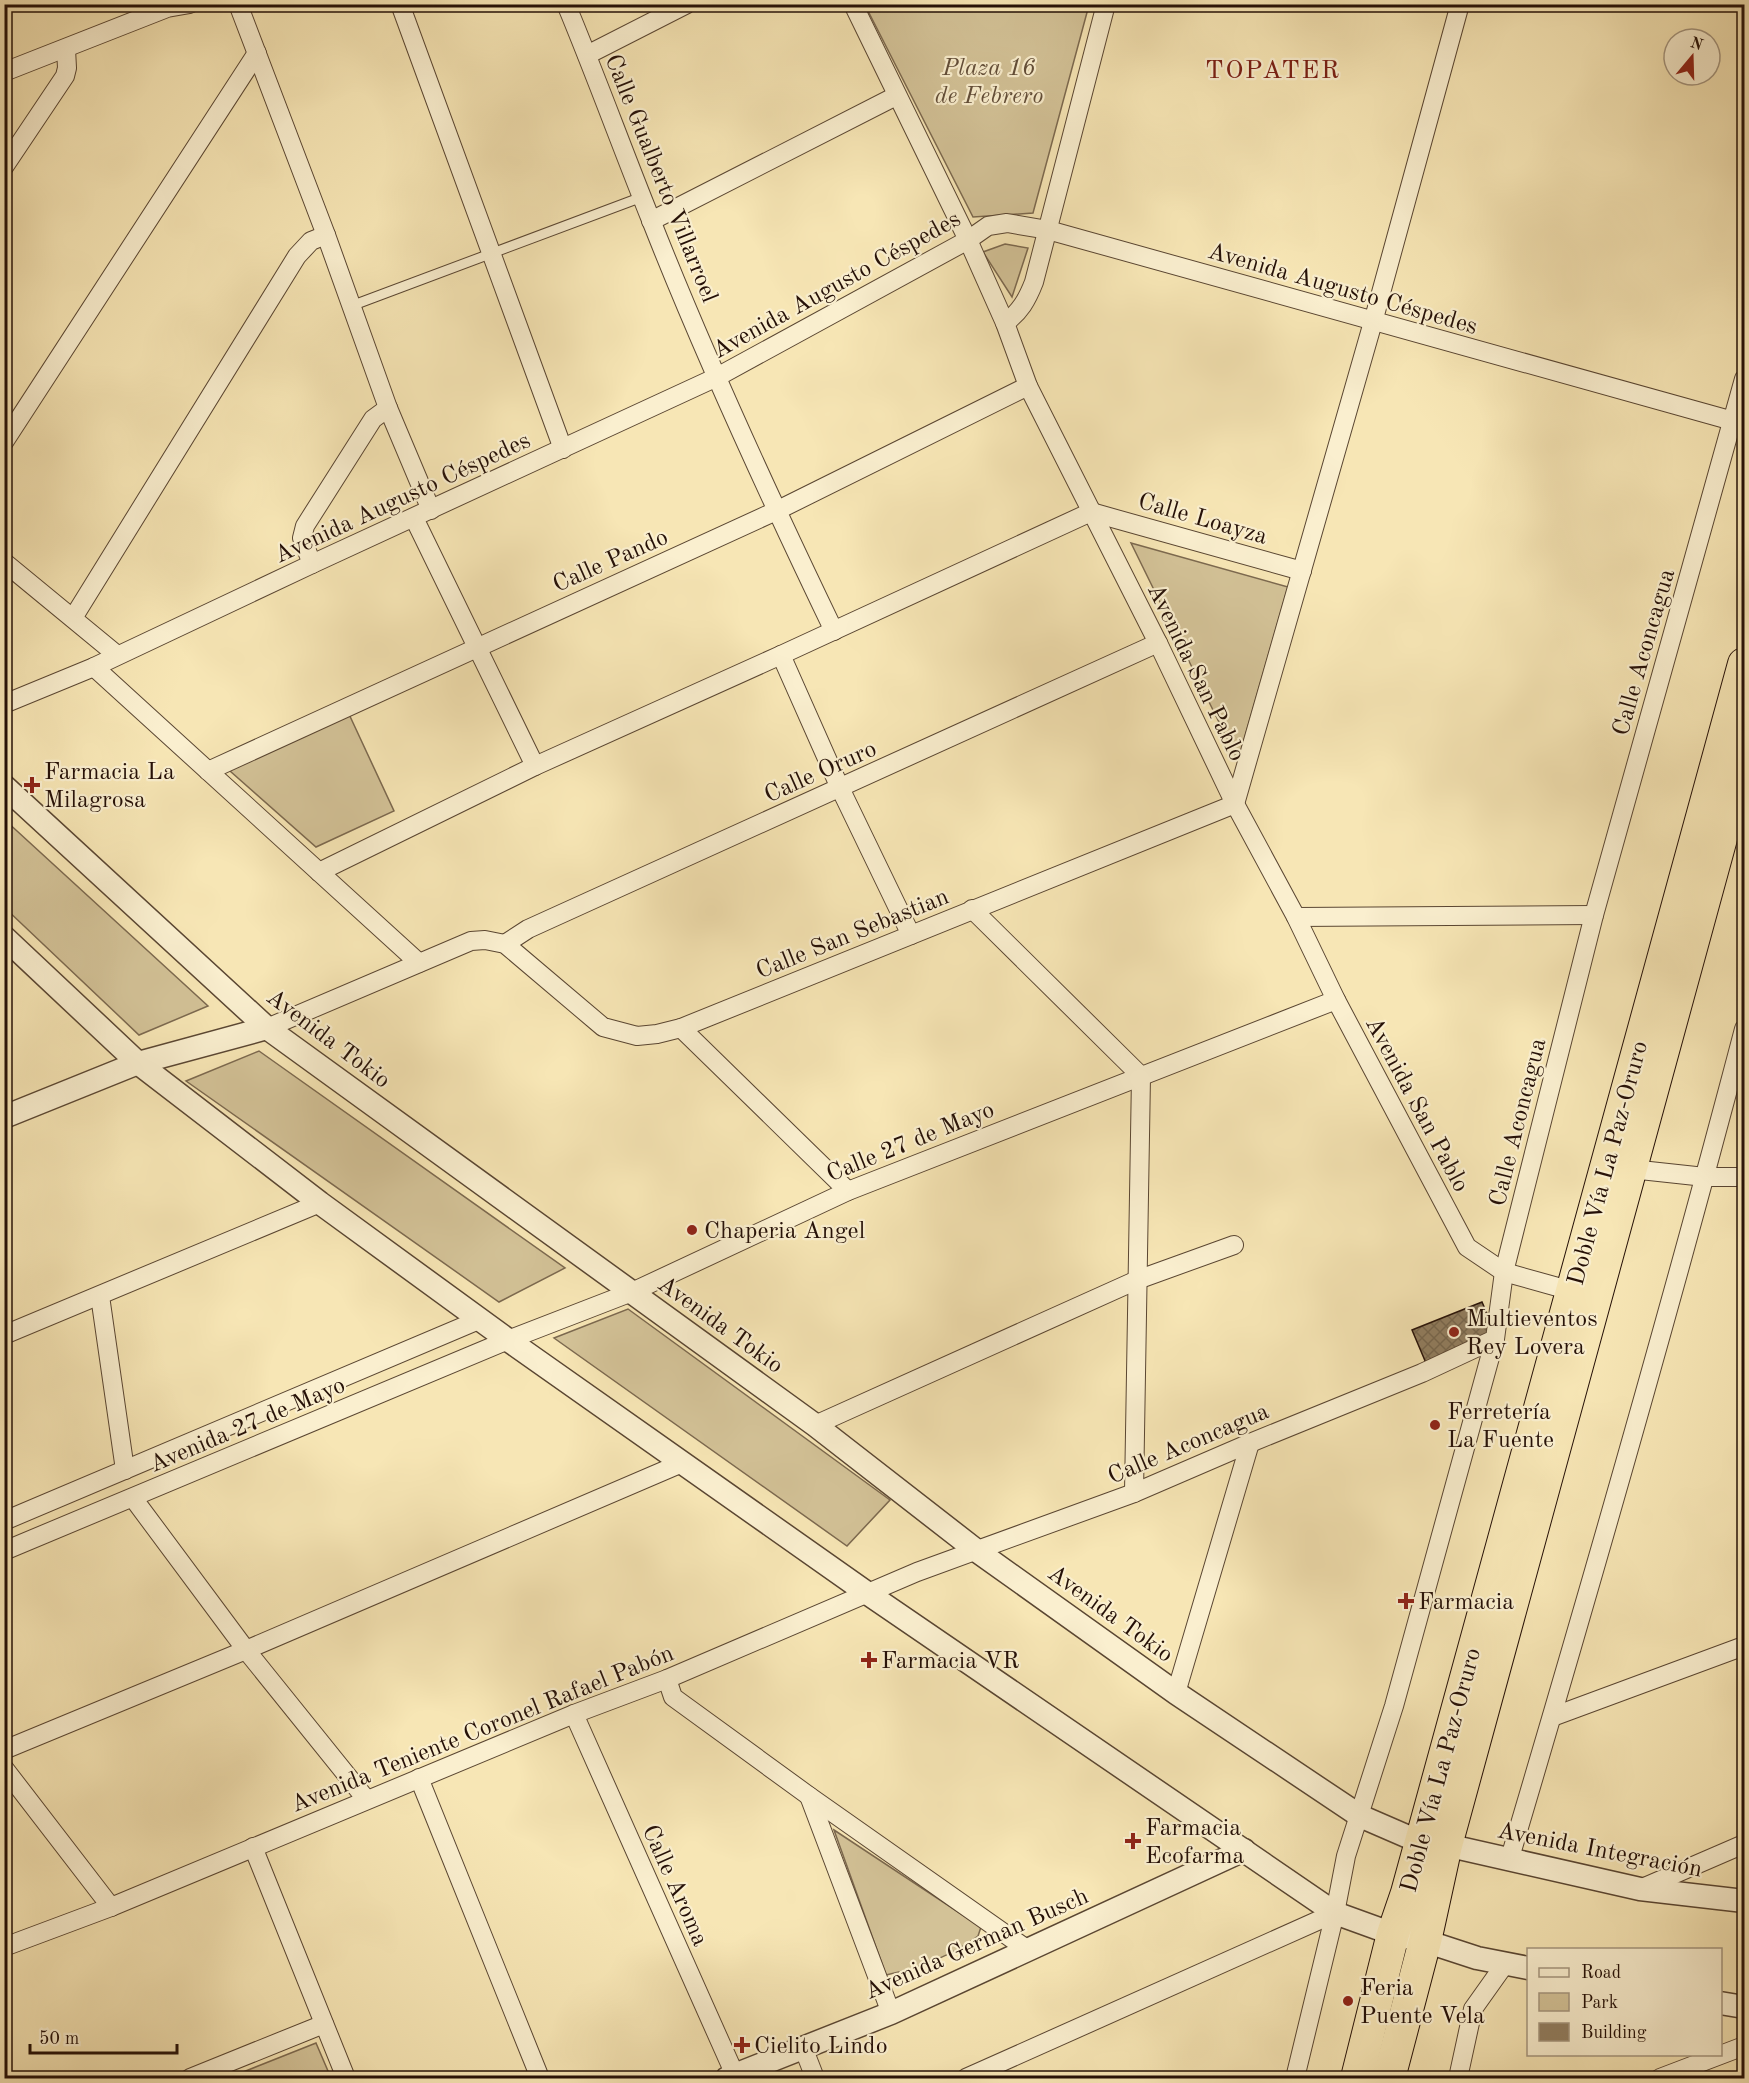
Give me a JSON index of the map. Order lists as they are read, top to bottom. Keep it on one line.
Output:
{"streets":{"highway":["Doble Vía La Paz-Oruro"],"street":["Calle Gualberto Villarroel","Avenida Augusto Céspedes","Calle Loayza","Calle Pando","Calle Aconcagua","Avenida San Pablo","Calle Oruro","Calle San Sebastian","Avenida Tokio","Calle 27 de Mayo","Avenida 27 de Mayo","Avenida Teniente Coronel Rafael Pabón","Avenida Integración","Calle Aroma","Avenida German Busch"]},"crossings":[["Calle Gualberto Villarroel","Avenida Augusto Céspedes"],["Calle Gualberto Villarroel","Calle Pando"],["Avenida Augusto Céspedes","Calle Aconcagua"],["Avenida Augusto Céspedes","Avenida San Pablo"],["Calle Loayza","Avenida San Pablo"],["Calle Pando","Avenida San Pablo"],["Calle Aconcagua","Avenida San Pablo"],["Calle Aconcagua","Avenida Tokio"],["Calle Aconcagua","Avenida Teniente Coronel Rafael Pabón"],["Avenida San Pablo","Calle Oruro"],["Avenida San Pablo","Calle San Sebastian"],["Avenida San Pablo","Calle 27 de Mayo"],["Avenida San Pablo","Doble Vía La Paz-Oruro"],["Calle Oruro","Calle San Sebastian"],["Avenida Tokio","Calle 27 de Mayo"],["Avenida Tokio","Doble Vía La Paz-Oruro"],["Avenida Tokio","Avenida Teniente Coronel Rafael Pabón"],["Avenida Tokio","Avenida Integración"],["Calle 27 de Mayo","Avenida 27 de Mayo"],["Doble Vía La Paz-Oruro","Avenida Integración"],["Avenida Teniente Coronel Rafael Pabón","Calle Aroma"],["Calle Aroma","Avenida German Busch"]],"districts":["TOPATER"],"parks":["Plaza 16 de Febrero"],"places":{"health":["Farmacia La Milagrosa","Farmacia","Farmacia VR","Farmacia Ecofarma","Cielito Lindo"],"other":["Chaperia Angel","Multieventos Rey Lovera","Ferretería La Fuente","Feria Puente Vela"]},"legend":["Road","Park","Building"],"scale_bar":"50 m","north":"top"}
